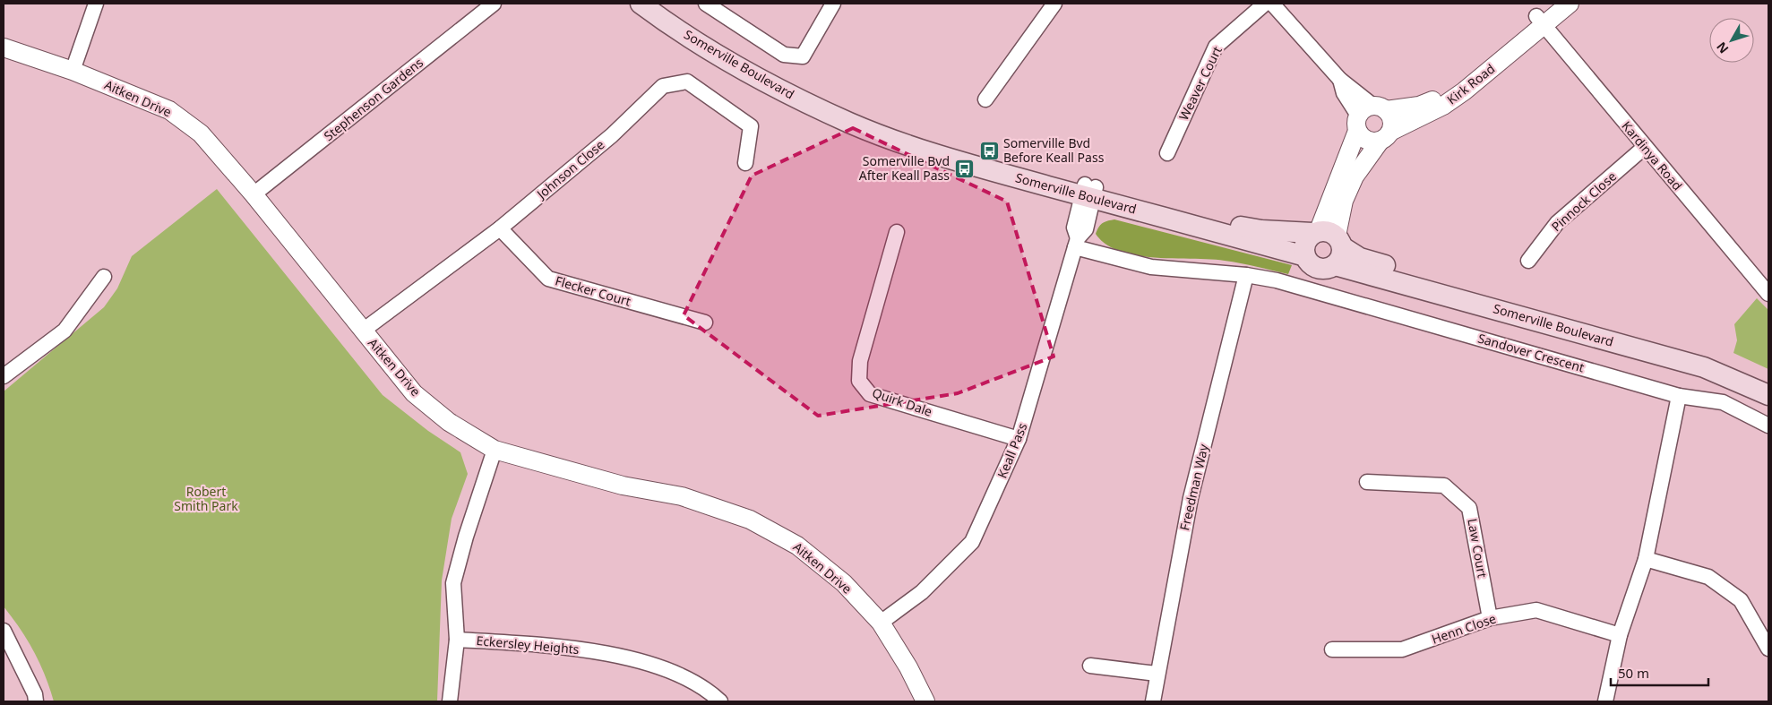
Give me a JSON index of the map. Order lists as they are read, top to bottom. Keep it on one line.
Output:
{"streets":{"main road":["Somerville Boulevard"],"street":["Weaver Court","Kirk Road","Aitken Drive","Stephenson Gardens","Kardinya Road","Johnson Close","Pinnock Close","Flecker Court","Sandover Crescent","Quirk Dale","Keall Pass","Freedman Way","Law Court","Henn Close","Eckersley Heights"]},"crossings":[["Somerville Boulevard","Kirk Road"],["Somerville Boulevard","Keall Pass"],["Kirk Road","Kardinya Road"],["Aitken Drive","Stephenson Gardens"],["Aitken Drive","Johnson Close"],["Aitken Drive","Keall Pass"],["Kardinya Road","Pinnock Close"],["Johnson Close","Flecker Court"],["Sandover Crescent","Keall Pass"],["Sandover Crescent","Freedman Way"],["Quirk Dale","Keall Pass"],["Law Court","Henn Close"]],"parks":["Robert Smith Park"],"places":{"bus stop":["Somerville Bvd Before Keall Pass","Somerville Bvd After Keall Pass"]},"scale_bar":"50 m","north":"bottom left"}
